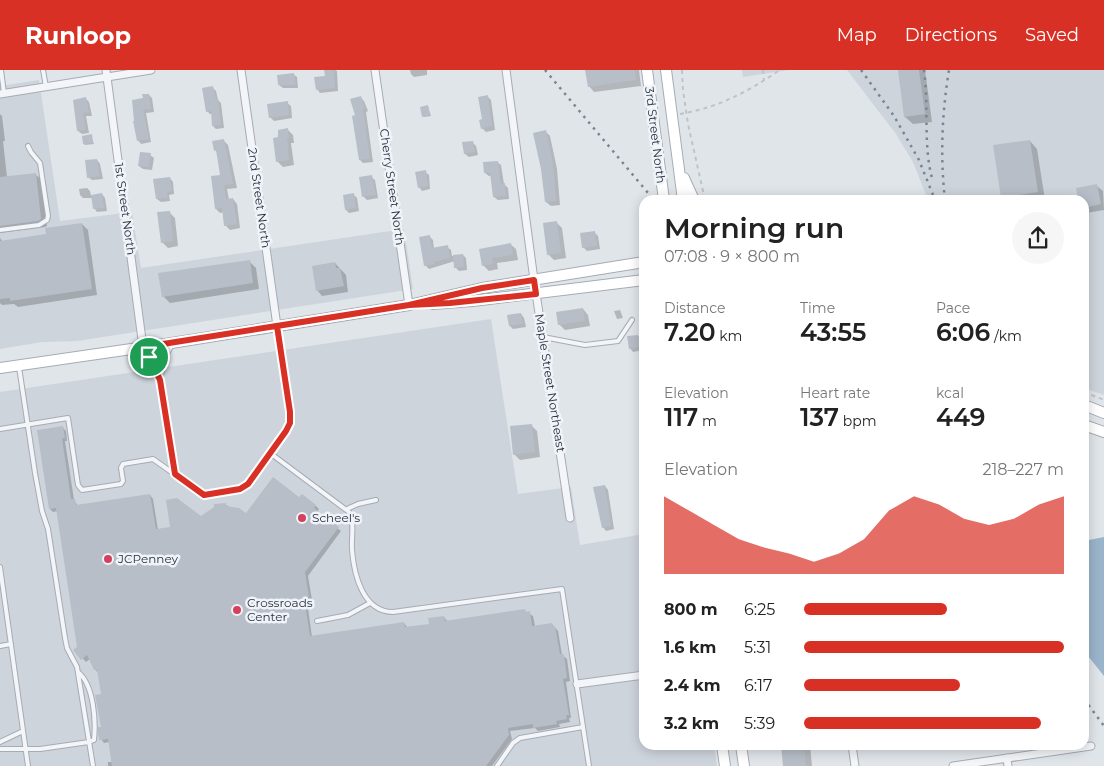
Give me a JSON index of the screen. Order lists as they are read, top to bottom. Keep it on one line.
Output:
{"streets":{"main road":["3rd Street North"],"street":["Cherry Street North","2nd Street North","1st Street North","Maple Street Northeast"]},"places":["Scheel's","JCPenney","Crossroads Center"],"page":{"header":"Runloop","nav":["Map","Directions","Saved"],"heading":["Morning run","07:08 · 9 × 800 m"],"stats":[["Distance","7.20 km"],["Time","43:55"],["Pace","6:06 /km"],["Elevation","117 m"],["Heart rate","137 bpm"],["kcal","449"]],"chart":["Elevation","218–227 m"],"list":[{"name":"800 m","note":"6:25"},{"name":"1.6 km","note":"5:31"},{"name":"2.4 km","note":"6:17"},{"name":"3.2 km","note":"5:39"}]}}
